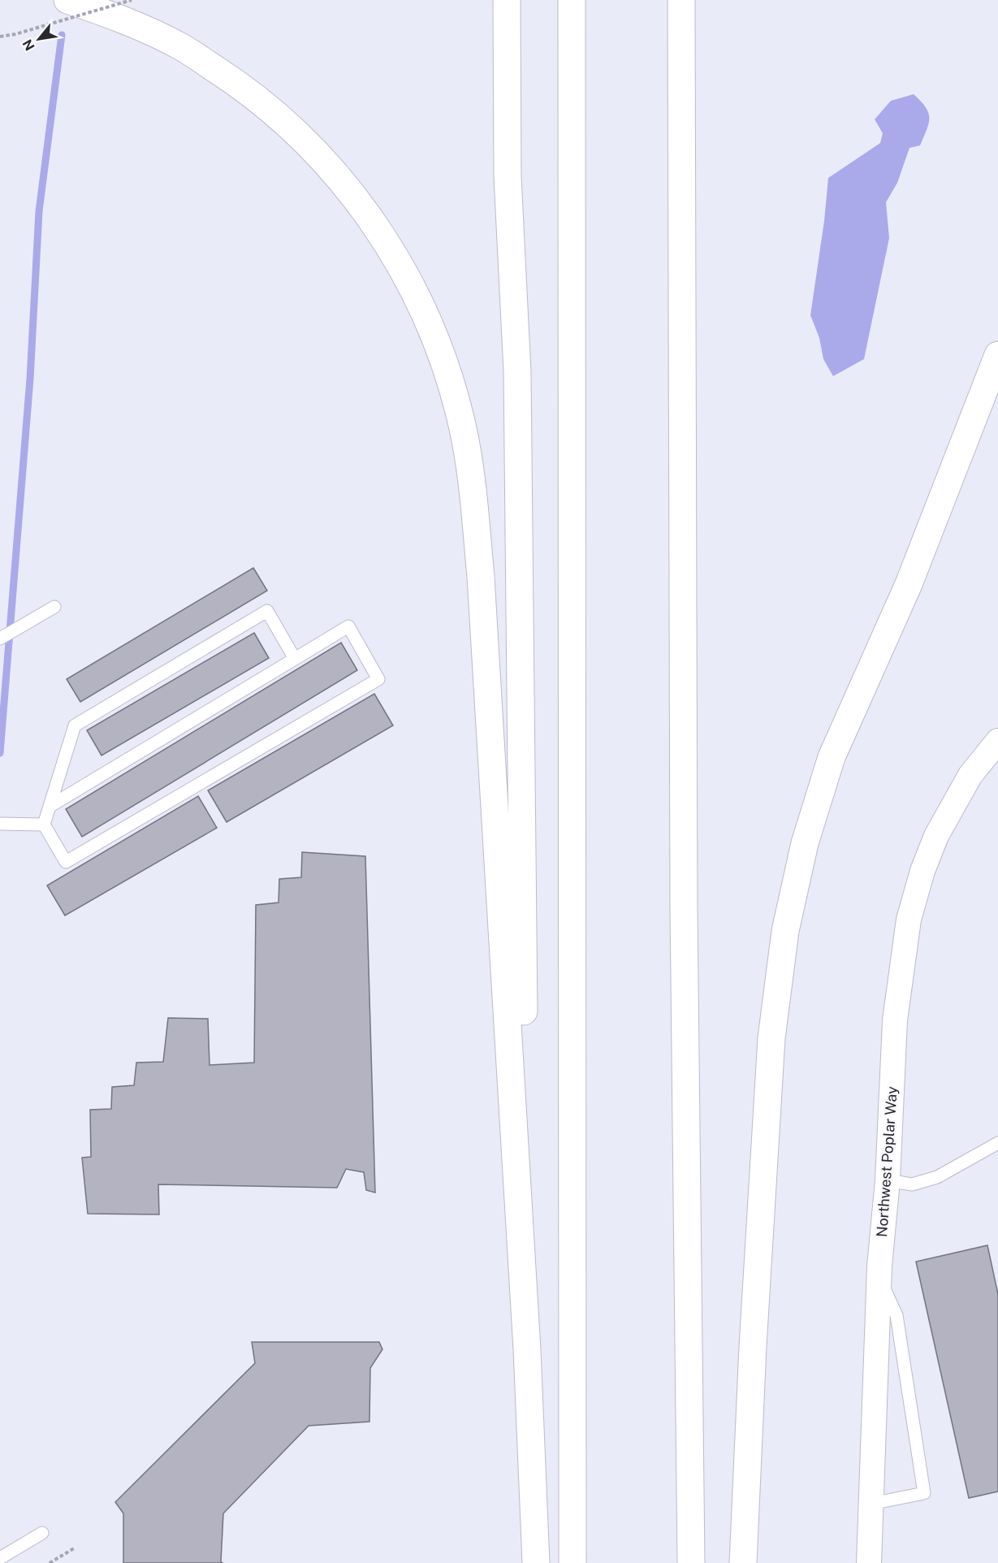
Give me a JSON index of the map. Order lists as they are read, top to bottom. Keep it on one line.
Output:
{"streets":{"street":["Northwest Poplar Way"]},"north":"bottom left"}
